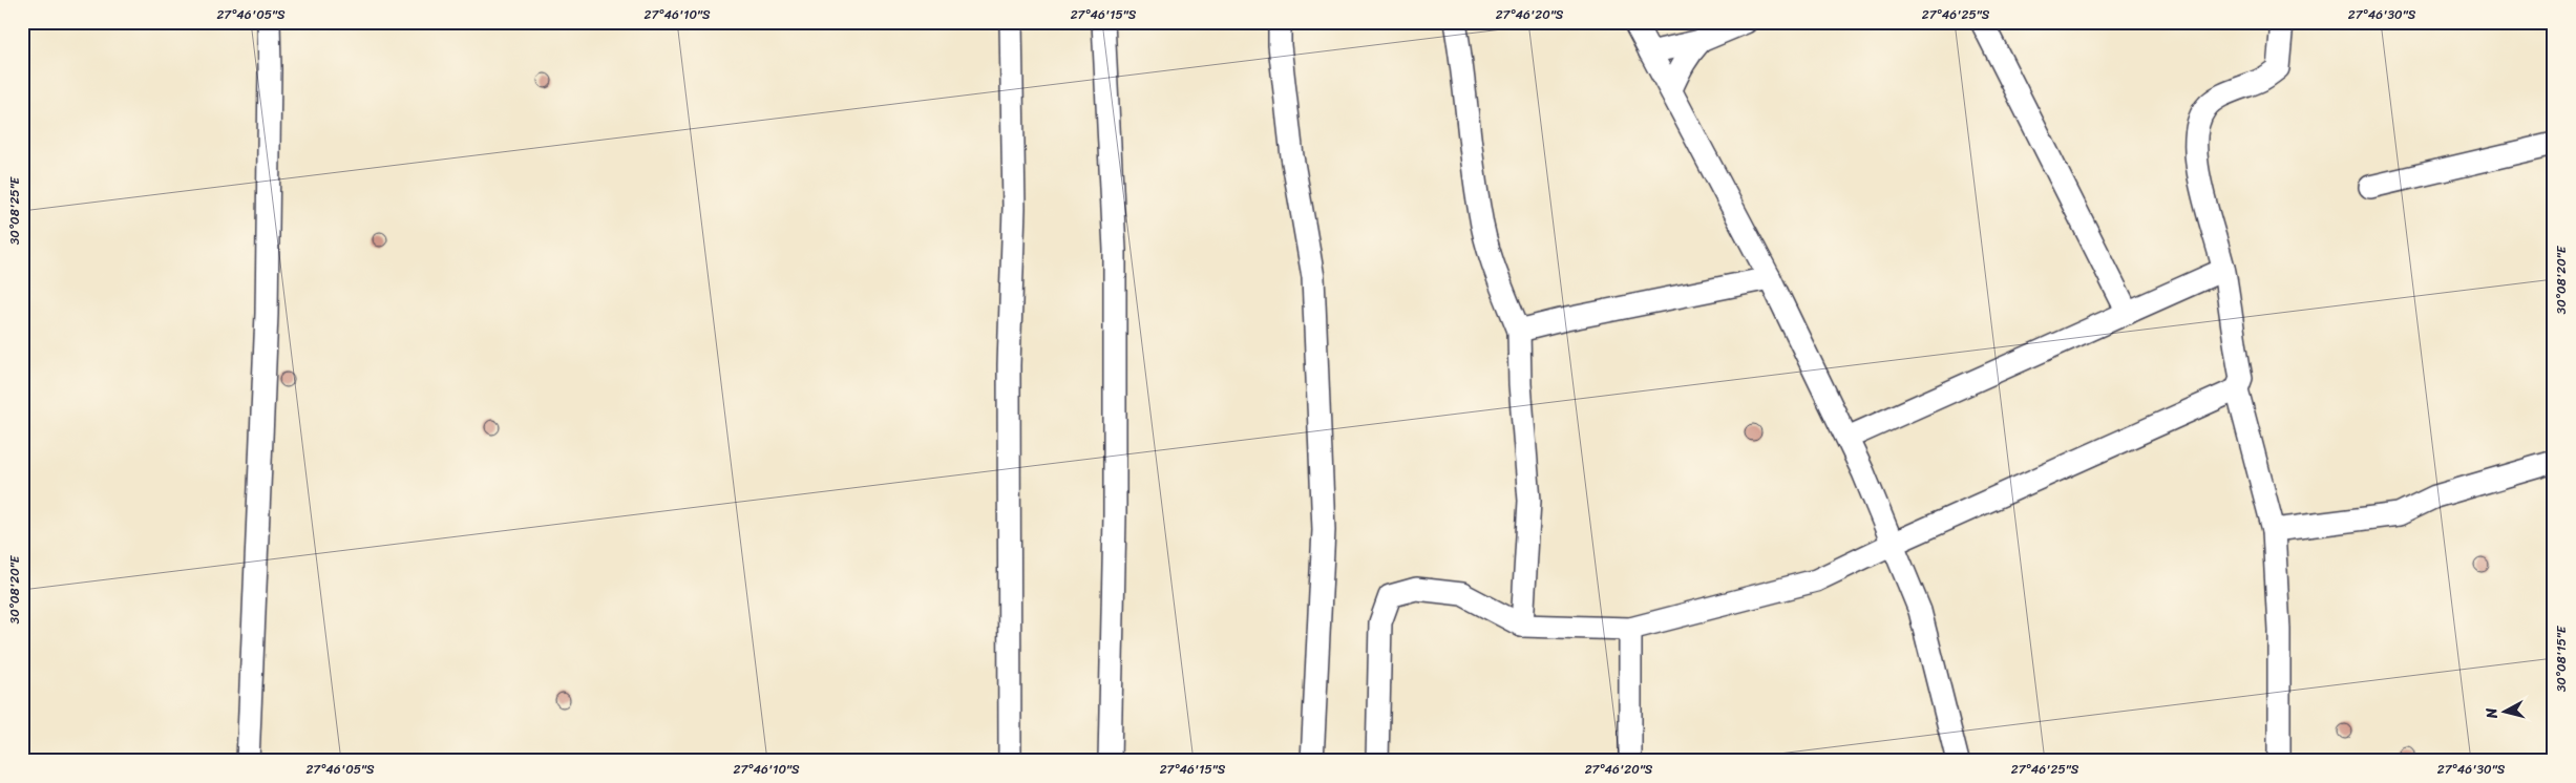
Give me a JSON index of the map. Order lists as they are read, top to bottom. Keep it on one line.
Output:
{"north":"left","coordinates":["27°46'05\"S","27°46'10\"S","27°46'15\"S","27°46'20\"S","27°46'25\"S","27°46'30\"S","30°08'25\"E","30°08'20\"E","30°08'15\"E"]}
